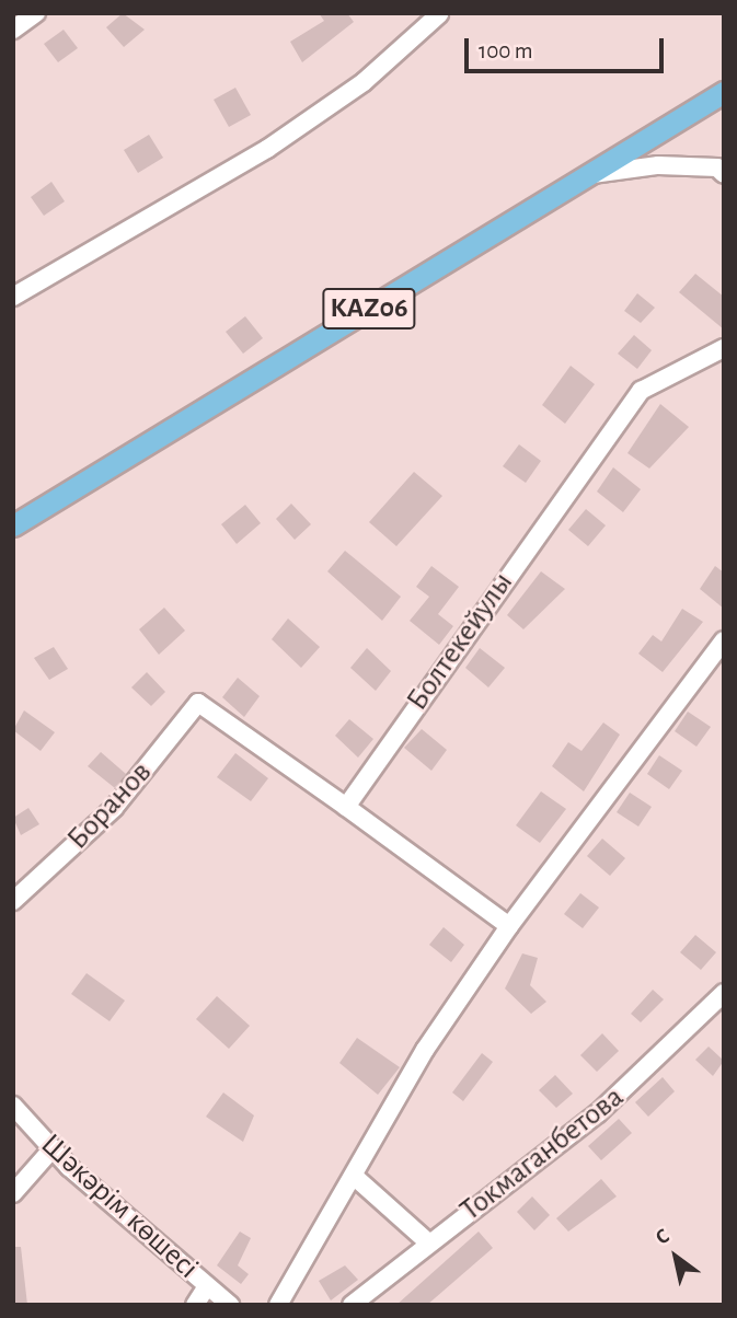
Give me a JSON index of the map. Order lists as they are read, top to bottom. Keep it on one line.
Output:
{"streets":{"main road":["KАZ06"],"street":["Болтекейулы","Боранов","Токмаганбетова","Шәкәрім көшесі"]},"crossings":[["Болтекейулы","Боранов"]],"scale_bar":"100 m","north":"top left"}
